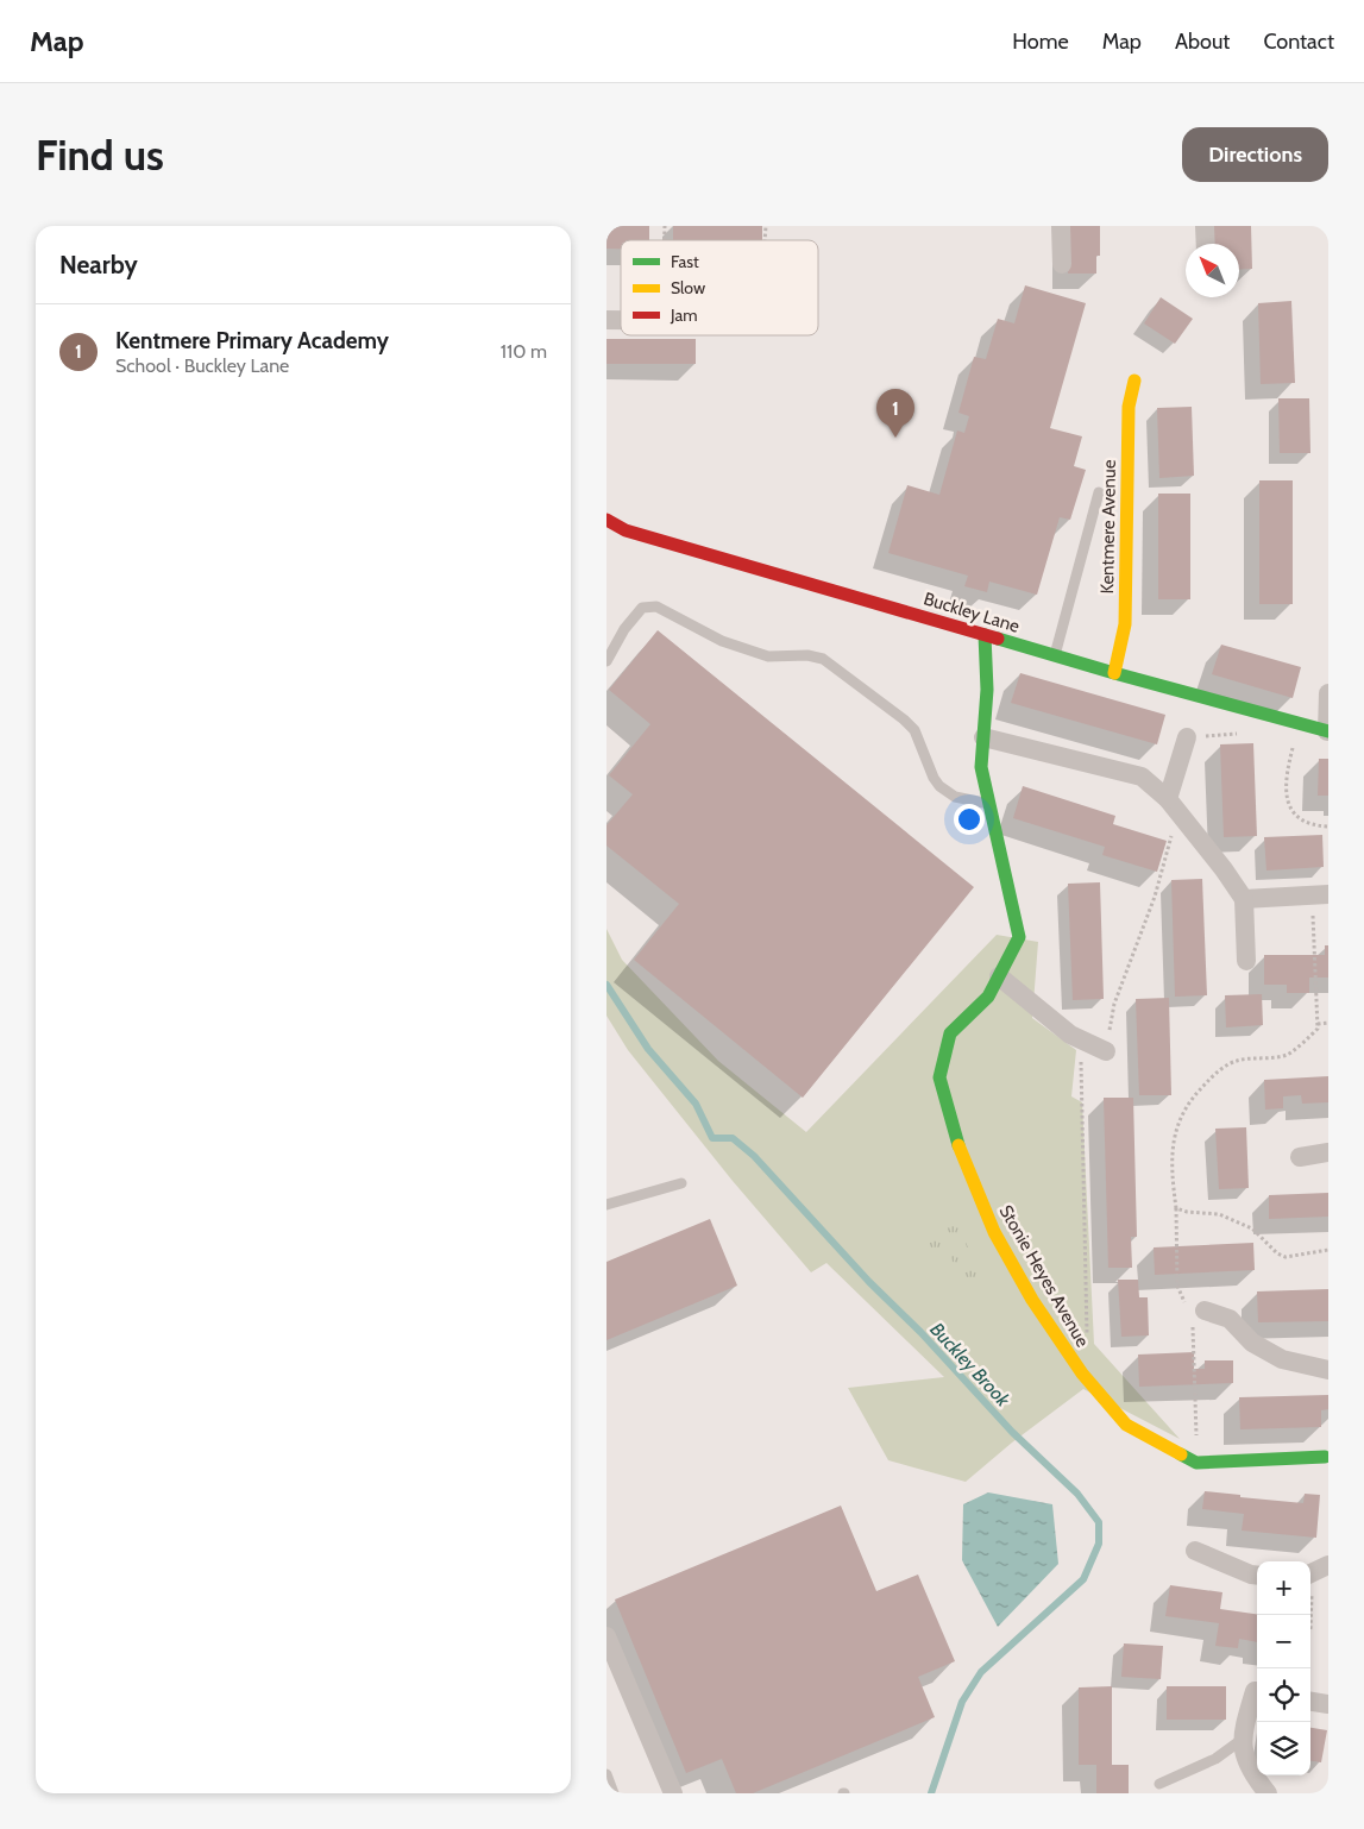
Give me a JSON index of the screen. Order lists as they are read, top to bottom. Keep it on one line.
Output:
{"streets":{"street":["Kentmere Avenue","Buckley Lane","Stonie Heyes Avenue"]},"crossings":[["Kentmere Avenue","Buckley Lane"],["Buckley Lane","Stonie Heyes Avenue"]],"water":["Buckley Brook"],"legend":["Fast","Slow","Jam"],"north":"top left","page":{"header":"Map","nav":["Home","Map","About","Contact"],"buttons":"Directions","title":"Find us","heading":"Nearby","list":[{"mark":"1","name":"Kentmere Primary Academy","note":"School · Buckley Lane","value":"110 m"}],"pins":"1","map_buttons":["+","−"]}}
